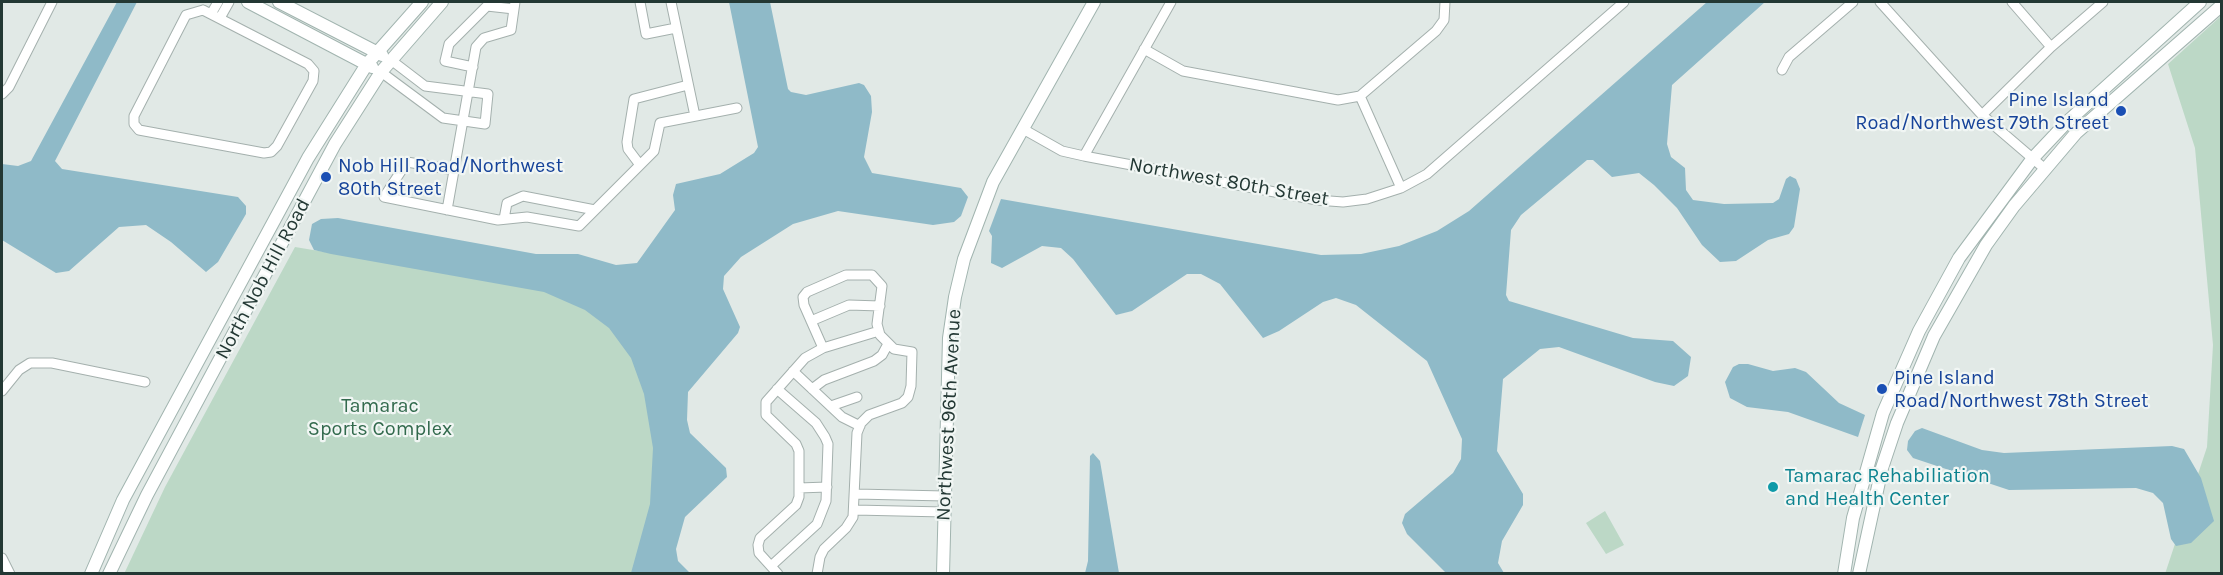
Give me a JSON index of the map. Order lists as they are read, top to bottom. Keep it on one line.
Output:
{"streets":{"main road":["North Nob Hill Road","Northwest 96th Avenue"],"street":["Northwest 80th Street"]},"crossings":[["Northwest 80th Street","Northwest 96th Avenue"]],"parks":["Tamarac Sports Complex"],"places":["Pine Island Road/Northwest 79th Street","Nob Hill Road/Northwest 80th Street","Pine Island Road/Northwest 78th Street","Tamarac Rehabiliation and Health Center"]}
